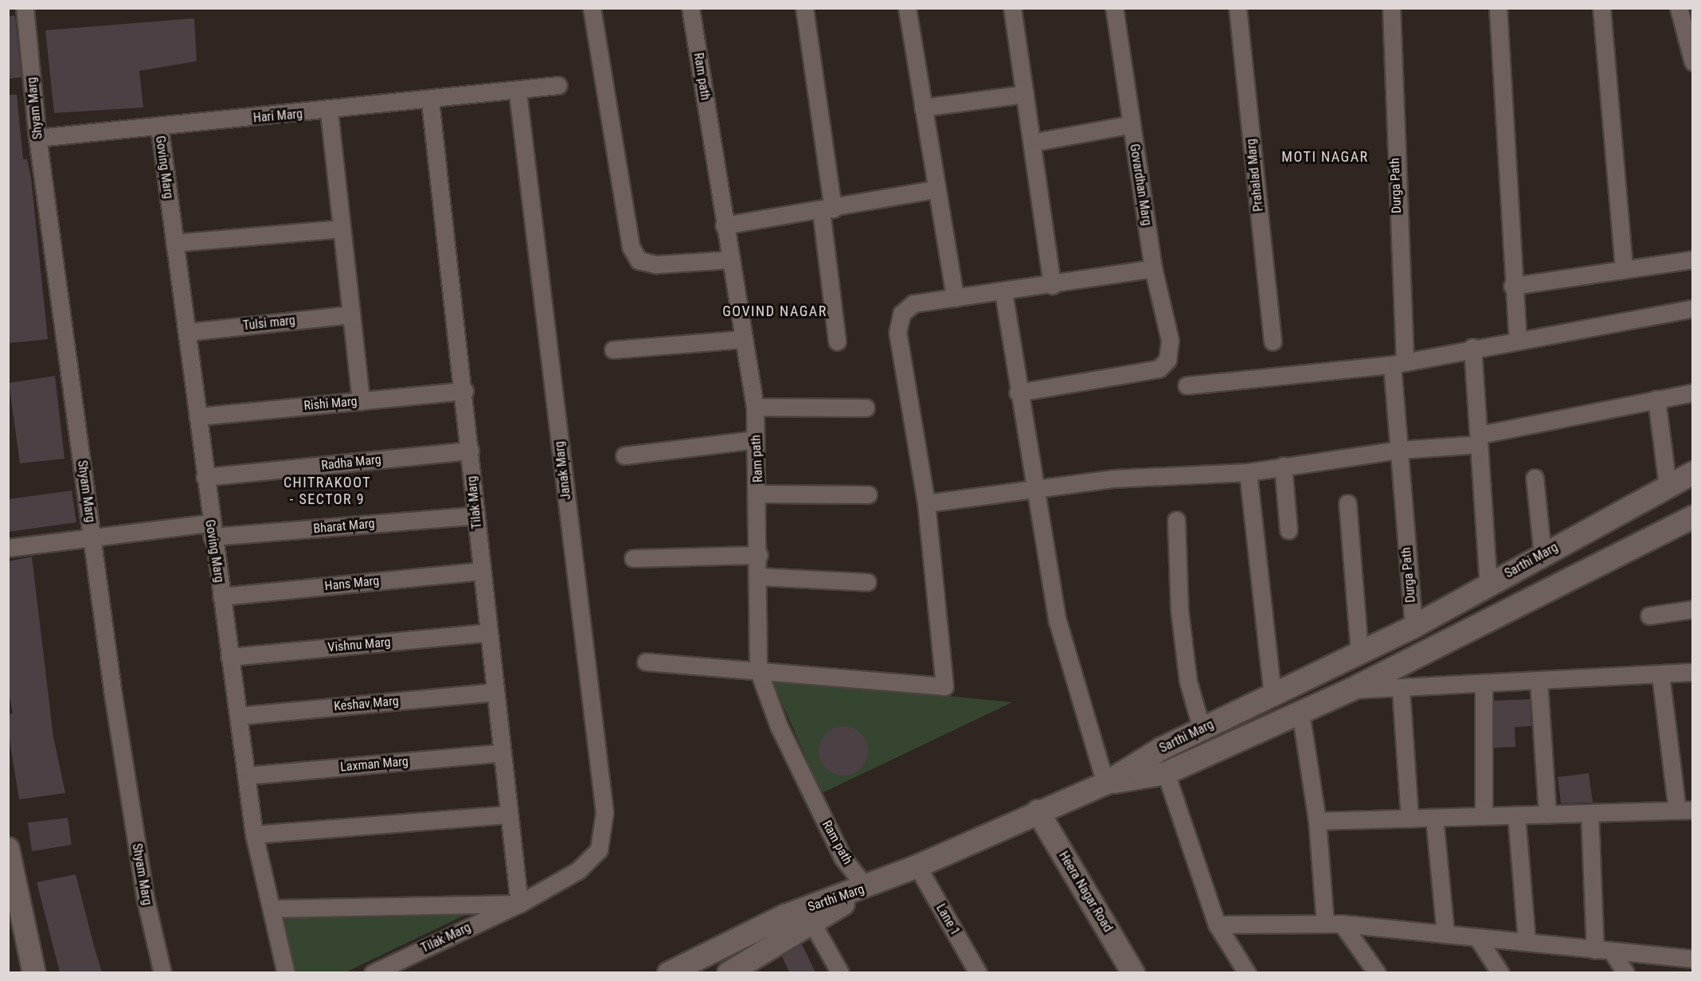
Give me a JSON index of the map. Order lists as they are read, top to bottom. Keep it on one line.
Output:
{"streets":{"street":["Ram path","Shyam Marg","Hari Marg","Goving Marg","Prahalad Marg","Govardhan Marg","Durga Path","Tulsi marg","Rishi Marg","Radha Marg","Janak Marg","Tilak Marg","Bharat Marg","Sarthi Marg","Hans Marg","Vishnu Marg","Keshav Marg","Laxman Marg","Heera Nagar Road","Lane 1"]},"crossings":[["Ram path","Sarthi Marg"],["Shyam Marg","Hari Marg"],["Shyam Marg","Bharat Marg"],["Hari Marg","Goving Marg"],["Hari Marg","Janak Marg"],["Hari Marg","Tilak Marg"],["Goving Marg","Tulsi marg"],["Goving Marg","Rishi Marg"],["Goving Marg","Radha Marg"],["Goving Marg","Bharat Marg"],["Goving Marg","Hans Marg"],["Goving Marg","Vishnu Marg"],["Goving Marg","Keshav Marg"],["Goving Marg","Laxman Marg"],["Durga Path","Sarthi Marg"],["Rishi Marg","Tilak Marg"],["Radha Marg","Tilak Marg"],["Janak Marg","Tilak Marg"],["Tilak Marg","Bharat Marg"],["Tilak Marg","Hans Marg"],["Tilak Marg","Vishnu Marg"],["Tilak Marg","Keshav Marg"],["Tilak Marg","Laxman Marg"],["Sarthi Marg","Heera Nagar Road"],["Sarthi Marg","Lane 1"]],"districts":["MOTI NAGAR","GOVIND NAGAR","CHITRAKOOT - SECTOR 9"]}
